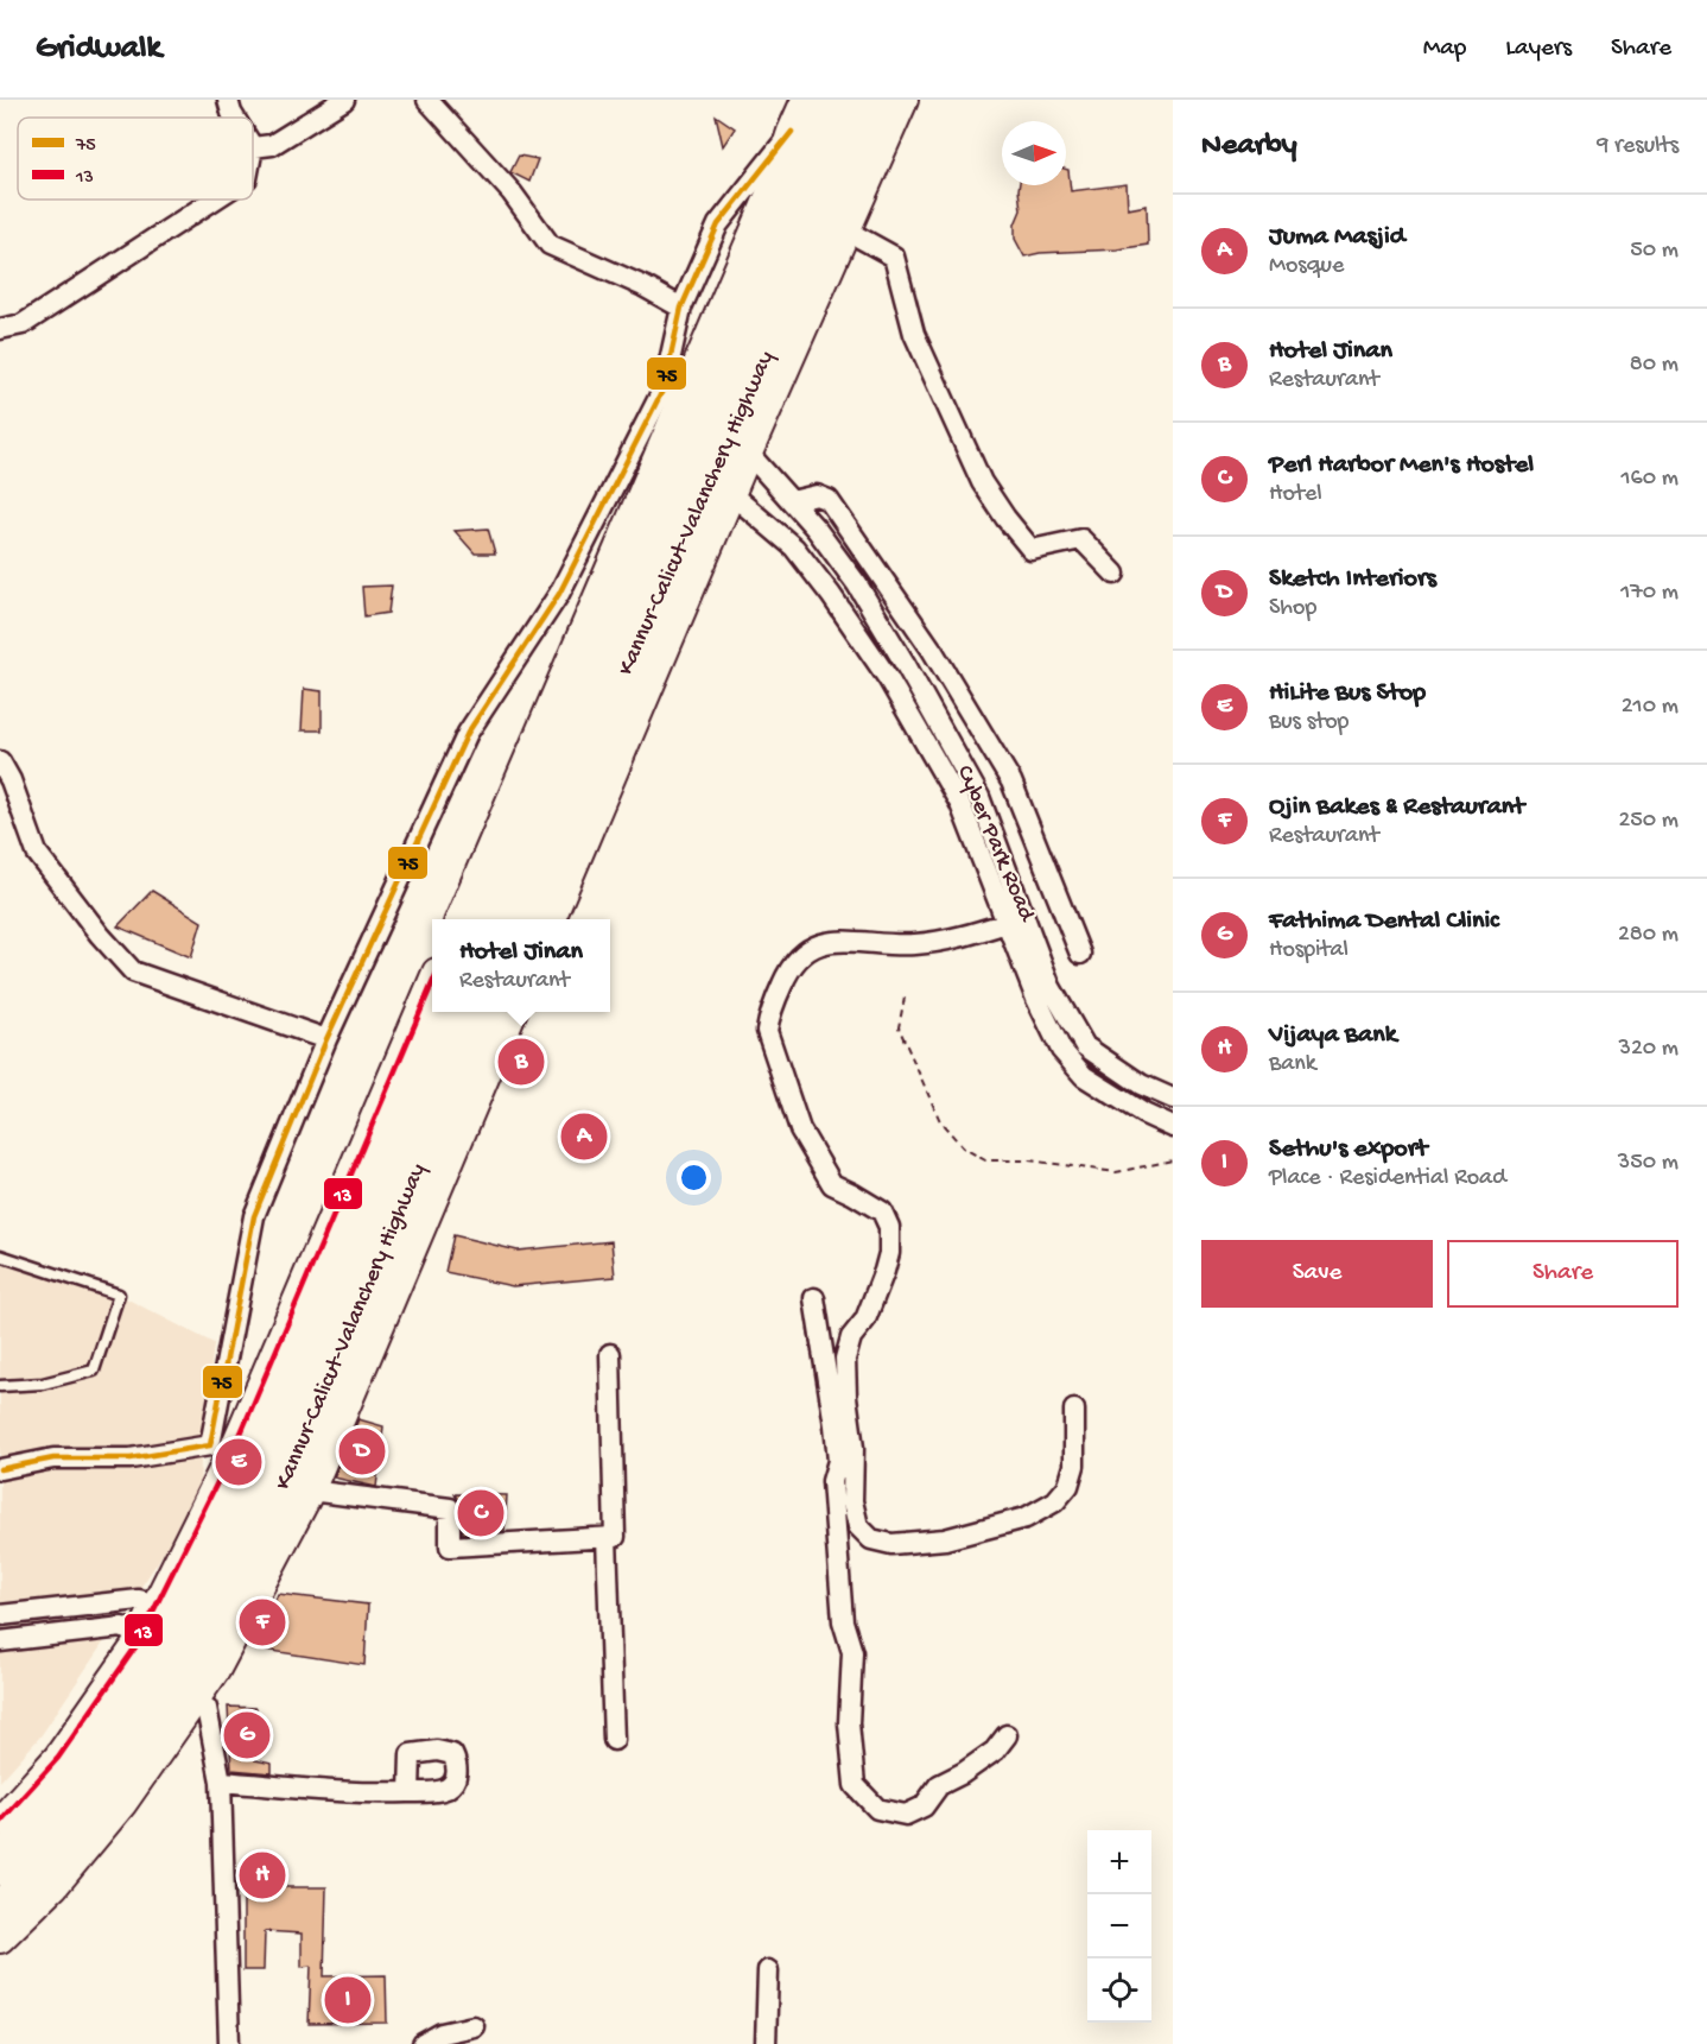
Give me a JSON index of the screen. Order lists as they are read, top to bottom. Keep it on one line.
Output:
{"streets":{"highway":["Kannur-Calicut-Valanchery Highway"],"street":["Cyber Park Road"]},"lines":["transit line 75","transit line 13"],"legend":["75","13"],"north":"right","page":{"header":"Gridwalk","nav":["Map","Layers","Share"],"heading":["Nearby","9 results"],"list":[{"mark":"A","name":"Juma Masjid","note":"Mosque","value":"50 m"},{"mark":"B","name":"Hotel Jinan","note":"Restaurant","value":"80 m"},{"mark":"C","name":"Perl Harbor Men's Hostel","note":"Hotel","value":"160 m"},{"mark":"D","name":"Sketch Interiors","note":"Shop","value":"170 m"},{"mark":"E","name":"HiLite Bus Stop","note":"Bus stop","value":"210 m"},{"mark":"F","name":"Ojin Bakes & Restaurant","note":"Restaurant","value":"250 m"},{"mark":"G","name":"Fathima Dental Clinic","note":"Hospital","value":"280 m"},{"mark":"H","name":"Vijaya Bank","note":"Bank","value":"320 m"},{"mark":"I","name":"Sethu's export","note":"Place · Residential Road","value":"350 m"}],"popup":["Hotel Jinan","Restaurant"],"pins":["B","A","D","E","C","F","G","H","I"],"buttons":["Save","Share"],"map_buttons":["+","−"]}}
